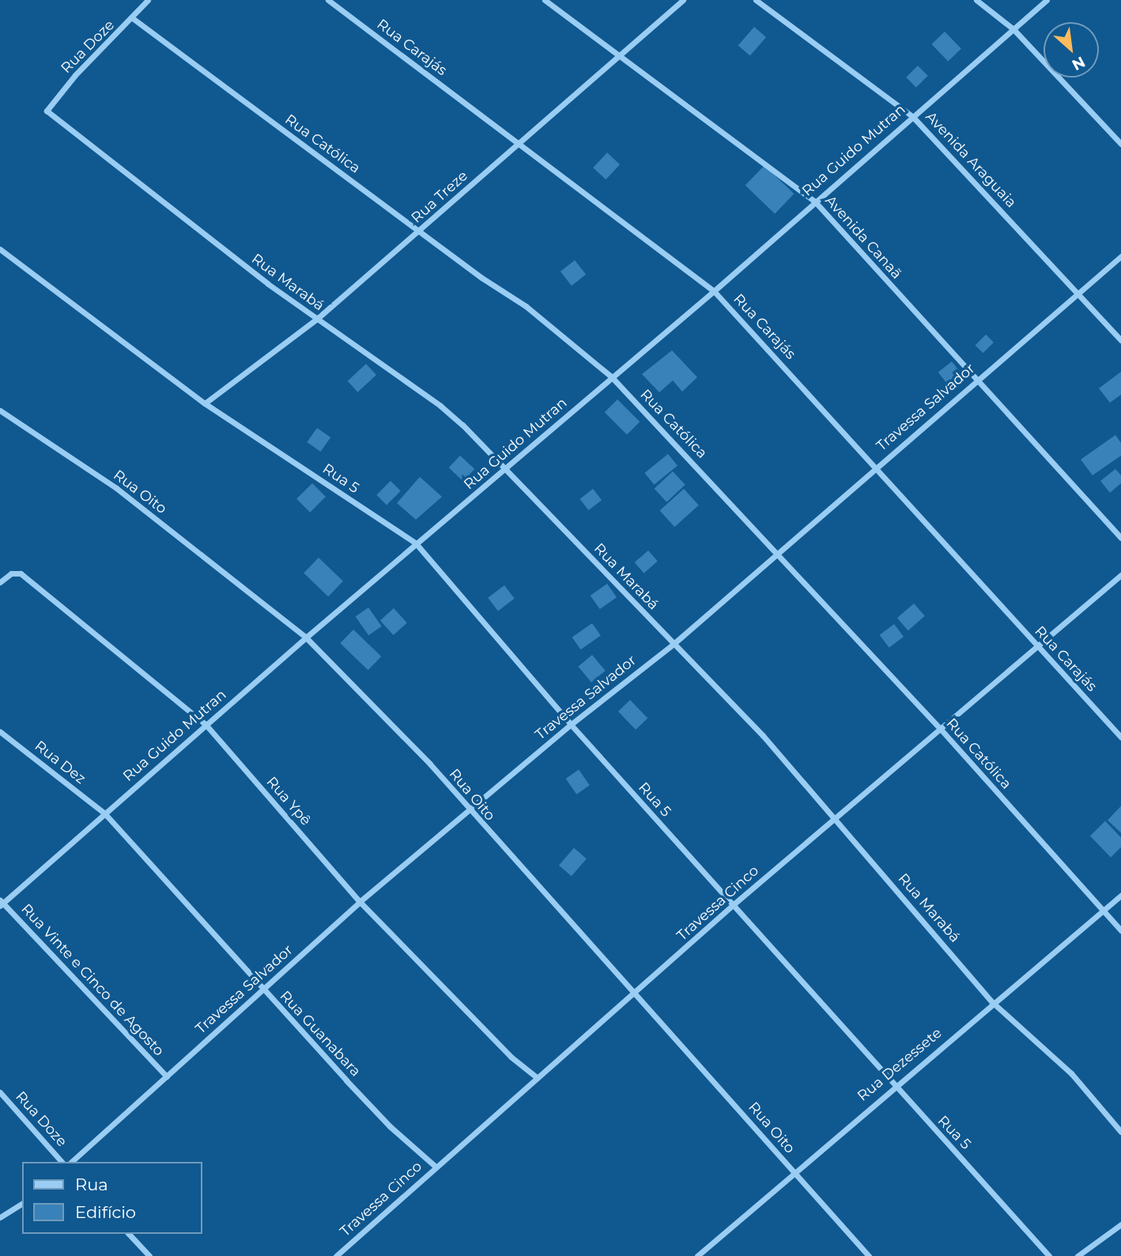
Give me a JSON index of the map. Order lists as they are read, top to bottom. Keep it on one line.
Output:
{"streets":{"street":["Rua Doze","Rua Carajás","Rua Católica","Rua Guido Mutran","Avenida Araguaia","Rua Treze","Avenida Canaã","Rua Marabá","Travessa Salvador","Rua 5","Rua Oito","Rua Dez","Rua Ypê","Travessa Cinco","Rua Vinte e Cinco de Agosto","Rua Guanabara","Rua Dezessete"]},"crossings":[["Rua Doze","Rua Católica"],["Rua Doze","Rua Marabá"],["Rua Carajás","Rua Guido Mutran"],["Rua Carajás","Rua Treze"],["Rua Carajás","Travessa Salvador"],["Rua Carajás","Travessa Cinco"],["Rua Católica","Rua Guido Mutran"],["Rua Católica","Rua Treze"],["Rua Católica","Travessa Salvador"],["Rua Católica","Travessa Cinco"],["Rua Católica","Rua Dezessete"],["Rua Guido Mutran","Avenida Araguaia"],["Rua Guido Mutran","Avenida Canaã"],["Rua Guido Mutran","Rua Marabá"],["Rua Guido Mutran","Rua 5"],["Rua Guido Mutran","Rua Oito"],["Rua Guido Mutran","Rua Dez"],["Rua Guido Mutran","Rua Ypê"],["Rua Guido Mutran","Rua Vinte e Cinco de Agosto"],["Rua Guido Mutran","Rua Guanabara"],["Avenida Araguaia","Travessa Salvador"],["Rua Treze","Avenida Canaã"],["Rua Treze","Rua Marabá"],["Rua Treze","Rua 5"],["Avenida Canaã","Travessa Salvador"],["Rua Marabá","Travessa Salvador"],["Rua Marabá","Travessa Cinco"],["Rua Marabá","Rua Dezessete"],["Travessa Salvador","Rua 5"],["Travessa Salvador","Rua Oito"],["Travessa Salvador","Rua Ypê"],["Travessa Salvador","Rua Vinte e Cinco de Agosto"],["Travessa Salvador","Rua Guanabara"],["Rua 5","Travessa Cinco"],["Rua 5","Rua Dezessete"],["Rua Oito","Travessa Cinco"],["Rua Oito","Rua Dezessete"],["Rua Dez","Rua Guanabara"],["Rua Ypê","Travessa Cinco"],["Travessa Cinco","Rua Guanabara"]],"legend":["Rua","Edifício"],"north":"bottom right"}
